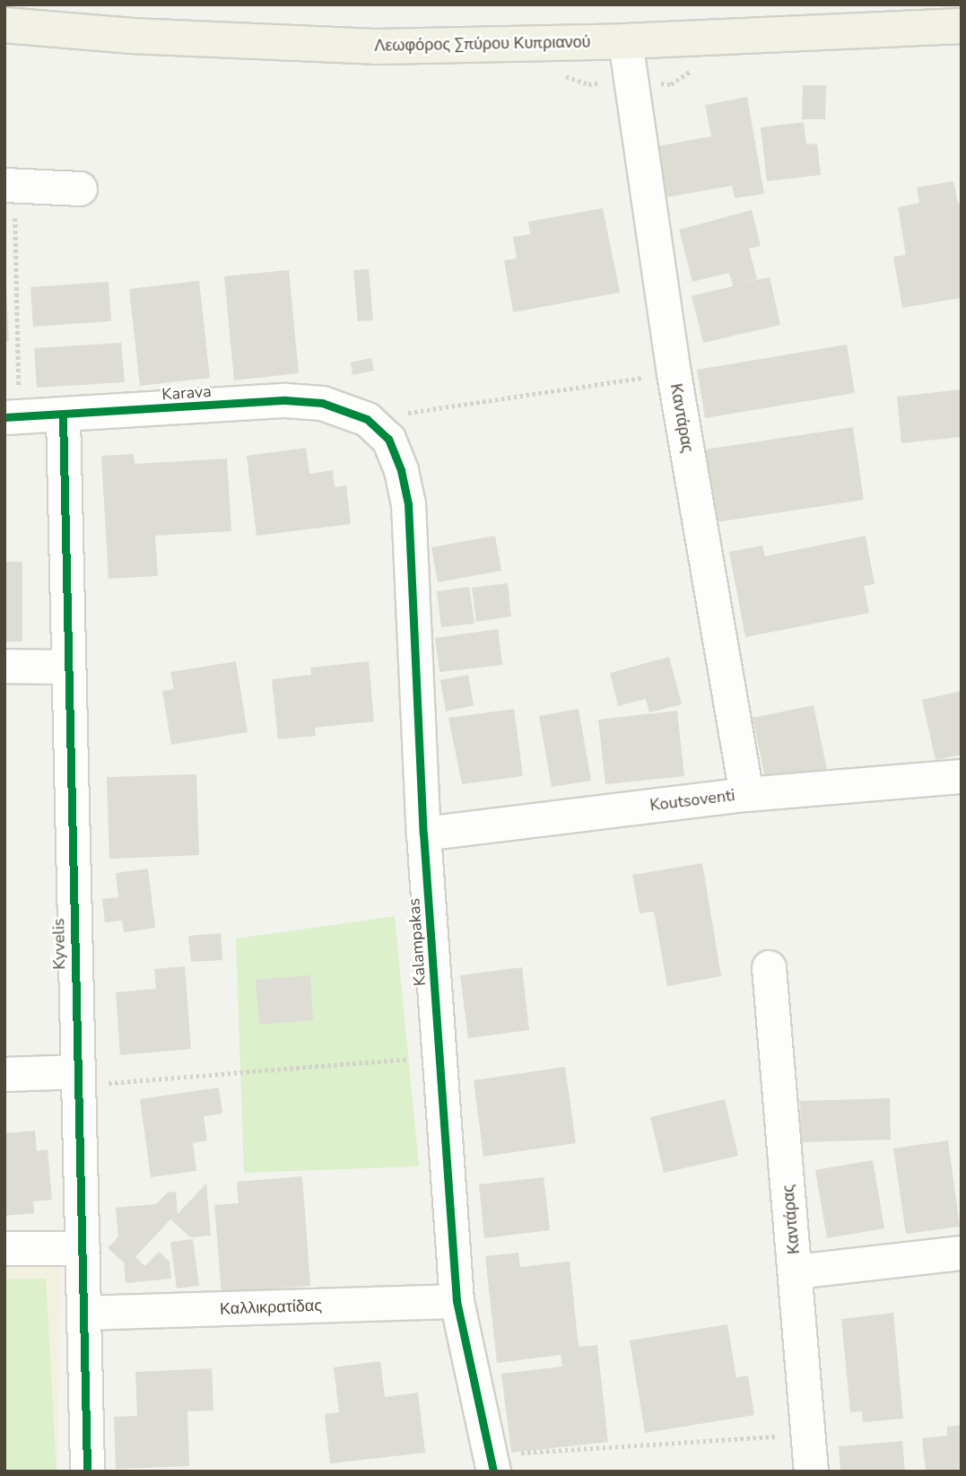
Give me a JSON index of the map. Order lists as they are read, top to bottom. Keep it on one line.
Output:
{"streets":{"main road":["Λεωφόρος Σπύρου Κυπριανού"],"street":["Karava","Καντάρας","Koutsoventi","Kalampakas","Kyvelis","Καλλικρατίδας"]},"crossings":[["Λεωφόρος Σπύρου Κυπριανού","Καντάρας"],["Karava","Kalampakas"],["Karava","Kyvelis"],["Καντάρας","Koutsoventi"],["Koutsoventi","Kalampakas"],["Kalampakas","Καλλικρατίδας"],["Kyvelis","Καλλικρατίδας"]]}
